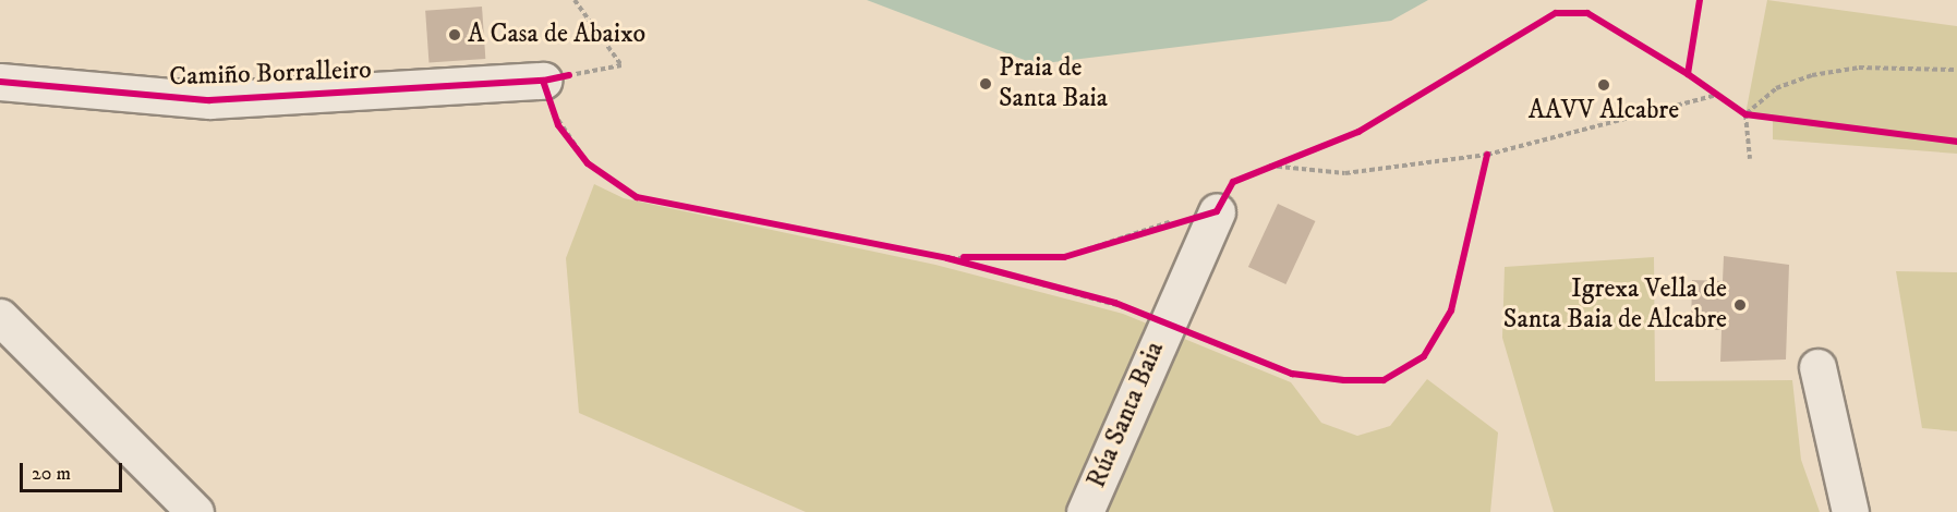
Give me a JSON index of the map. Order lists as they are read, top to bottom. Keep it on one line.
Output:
{"streets":{"street":["Camiño Borralleiro","Rúa Santa Baia"]},"places":["A Casa de Abaixo","Praia de Santa Baia","AAVV Alcabre","Igrexa Vella de Santa Baia de Alcabre"],"scale_bar":"20 m"}
